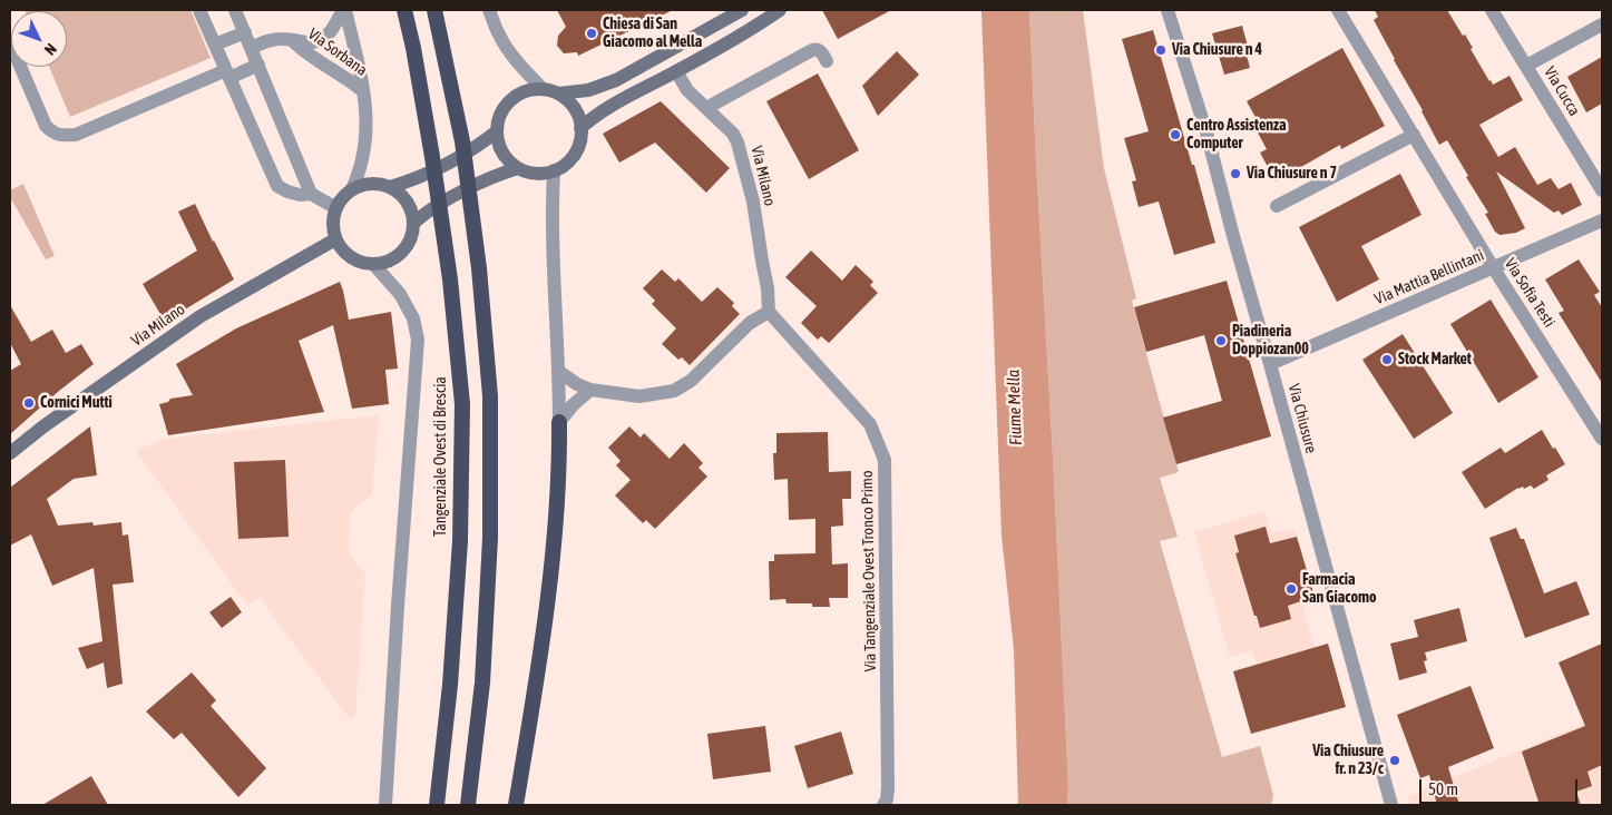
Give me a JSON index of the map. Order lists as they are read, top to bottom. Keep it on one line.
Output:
{"streets":{"highway":["Tangenziale Ovest di Brescia"],"main road":["Via Milano"],"street":["Via Sorbana","Via Cucca","Via Mattia Bellintani","Via Sofia Testi","Via Chiusure","Via Tangenziale Ovest Tronco Primo"]},"crossings":[["Via Milano","Via Tangenziale Ovest Tronco Primo"],["Via Mattia Bellintani","Via Sofia Testi"],["Via Mattia Bellintani","Via Chiusure"]],"water":["Fiume Mella"],"places":["Chiesa di San Giacomo al Mella","Via Chiusure n 4","Centro Assistenza Computer","Via Chiusure n 7","Piadineria Doppiozan00","Stock Market","Cornici Mutti","Farmacia San Giacomo","Via Chiusure fr. n 23/c"],"scale_bar":"50 m","north":"bottom right"}
